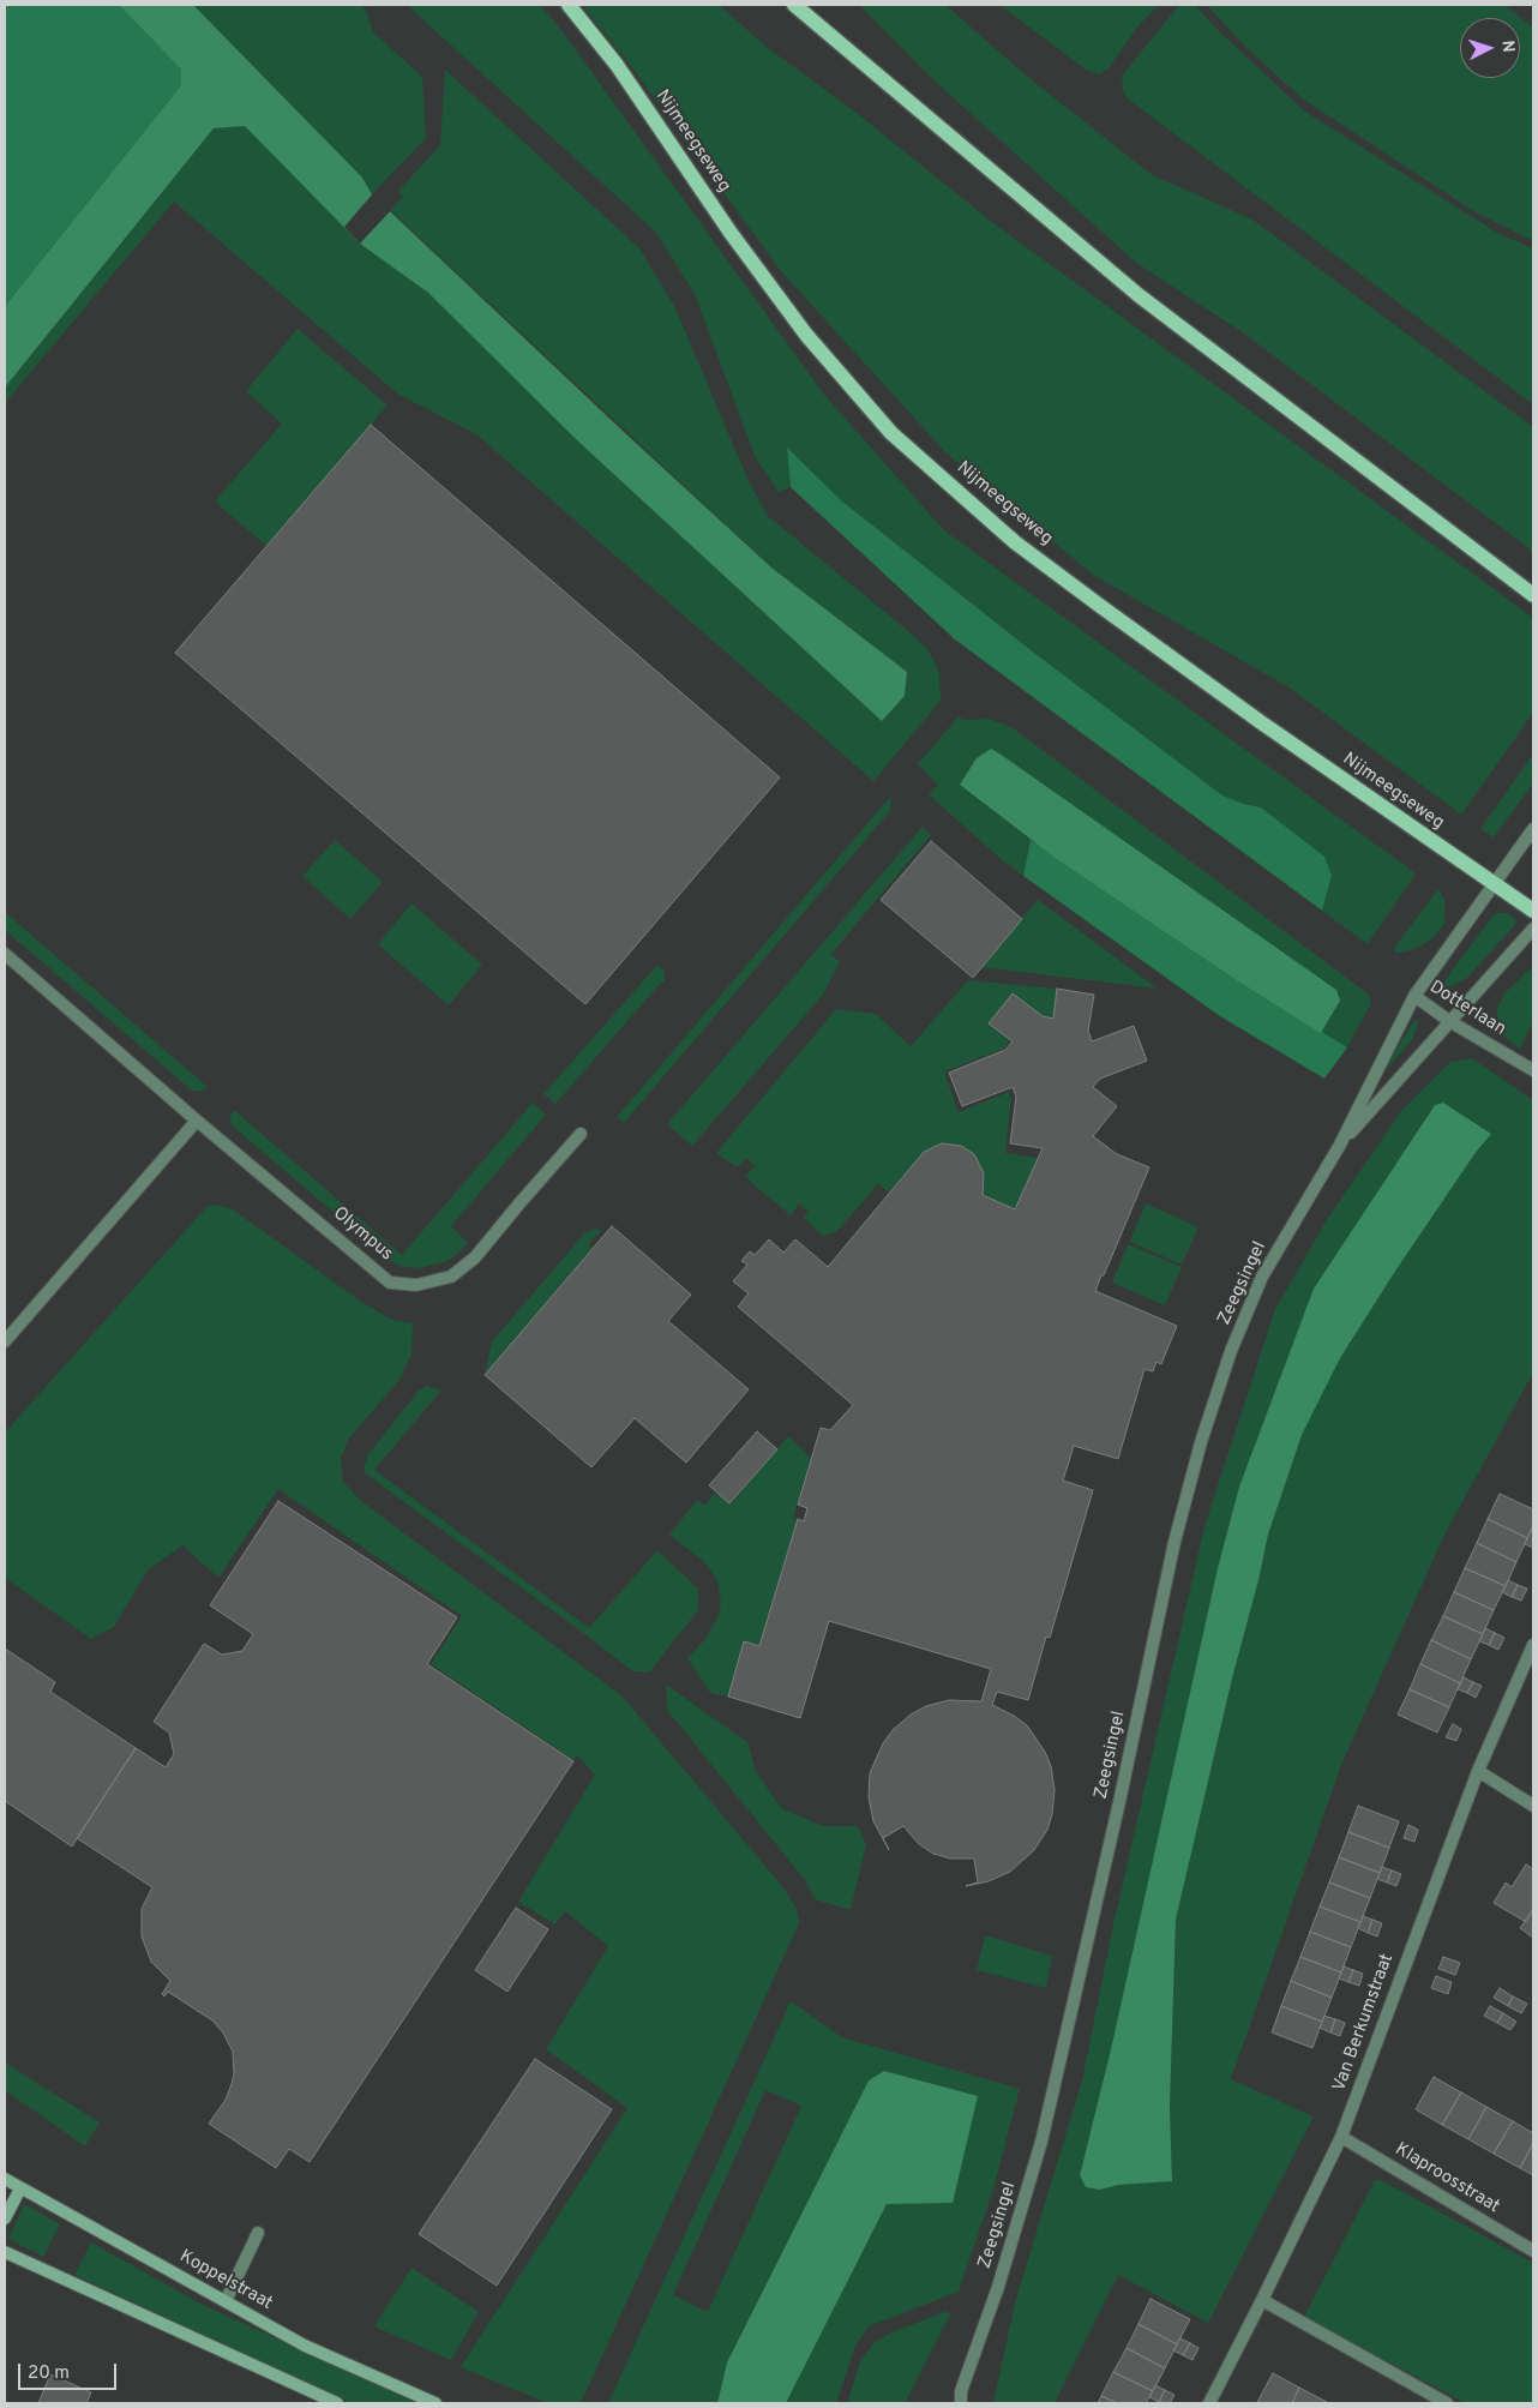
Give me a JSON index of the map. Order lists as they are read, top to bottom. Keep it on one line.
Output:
{"streets":{"main road":["Nijmeegseweg"],"street":["Dotterlaan","Olympus","Zeegsingel","Van Berkumstraat","Klaproosstraat","Koppelstraat"]},"crossings":[["Nijmeegseweg","Zeegsingel"],["Dotterlaan","Zeegsingel"],["Van Berkumstraat","Klaproosstraat"]],"scale_bar":"20 m","north":"right"}
